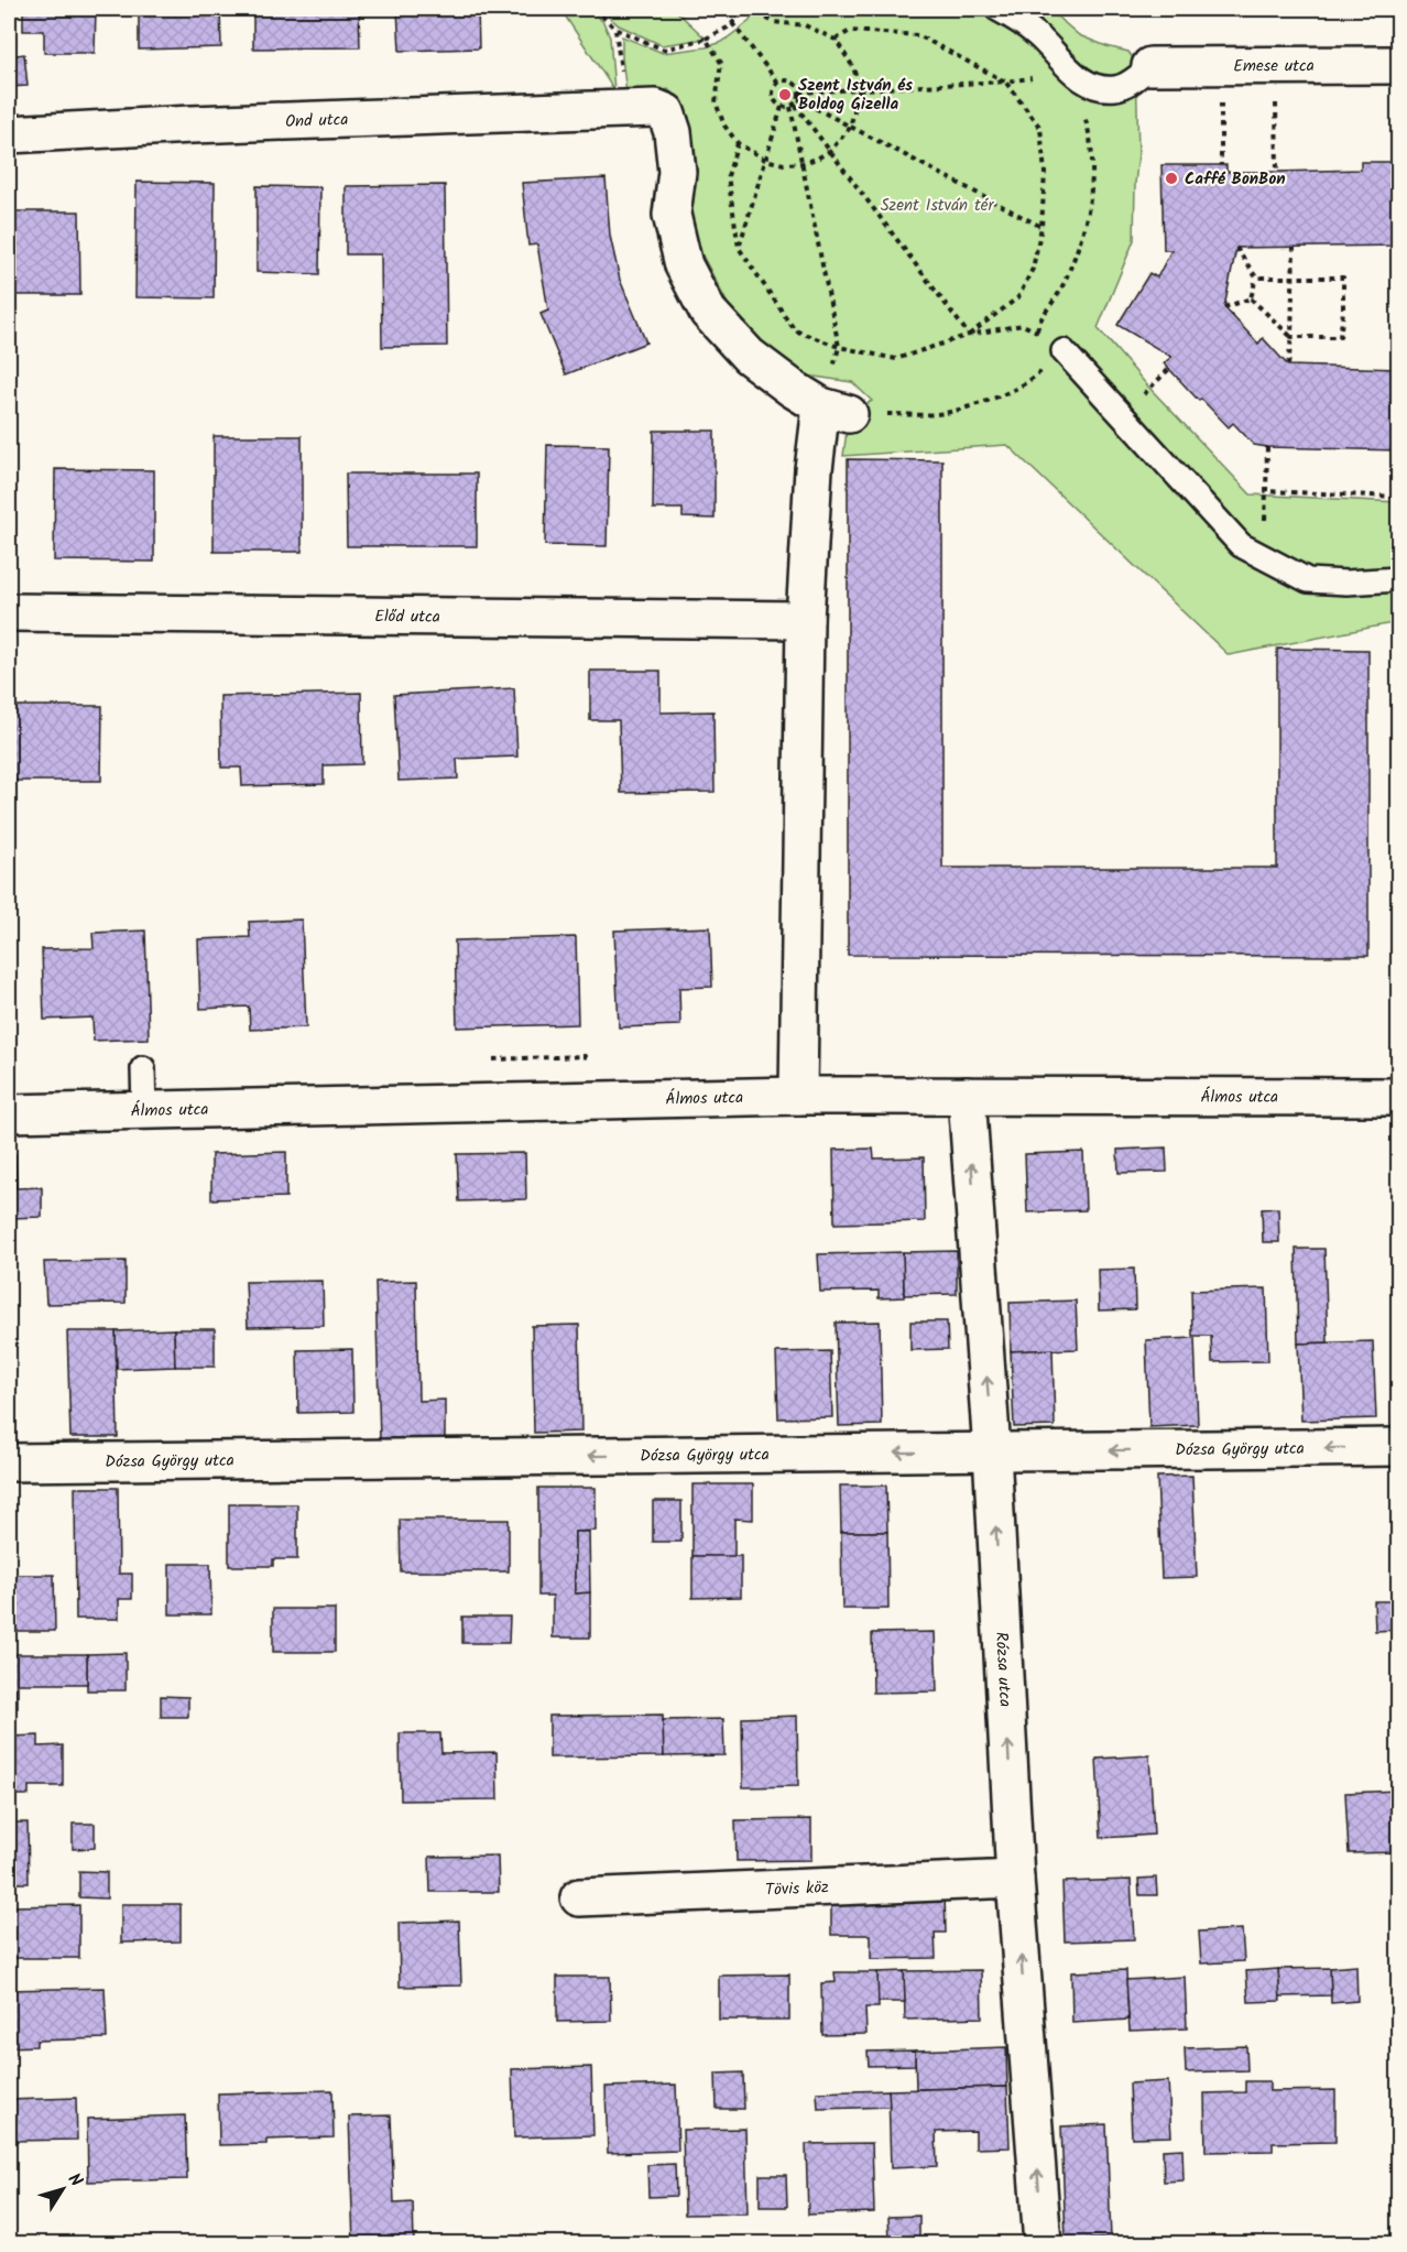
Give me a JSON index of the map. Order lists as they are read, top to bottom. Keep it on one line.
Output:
{"streets":{"street":["Emese utca","Ond utca","Előd utca","Álmos utca","Dózsa György utca","Rózsa utca","Tövis köz"]},"crossings":[["Álmos utca","Rózsa utca"],["Dózsa György utca","Rózsa utca"],["Rózsa utca","Tövis köz"]],"one_way":["Dózsa György utca","Rózsa utca"],"parks":["Szent István tér"],"places":["Szent István és Boldog Gizella","Caffé BonBon"],"north":"top right"}
